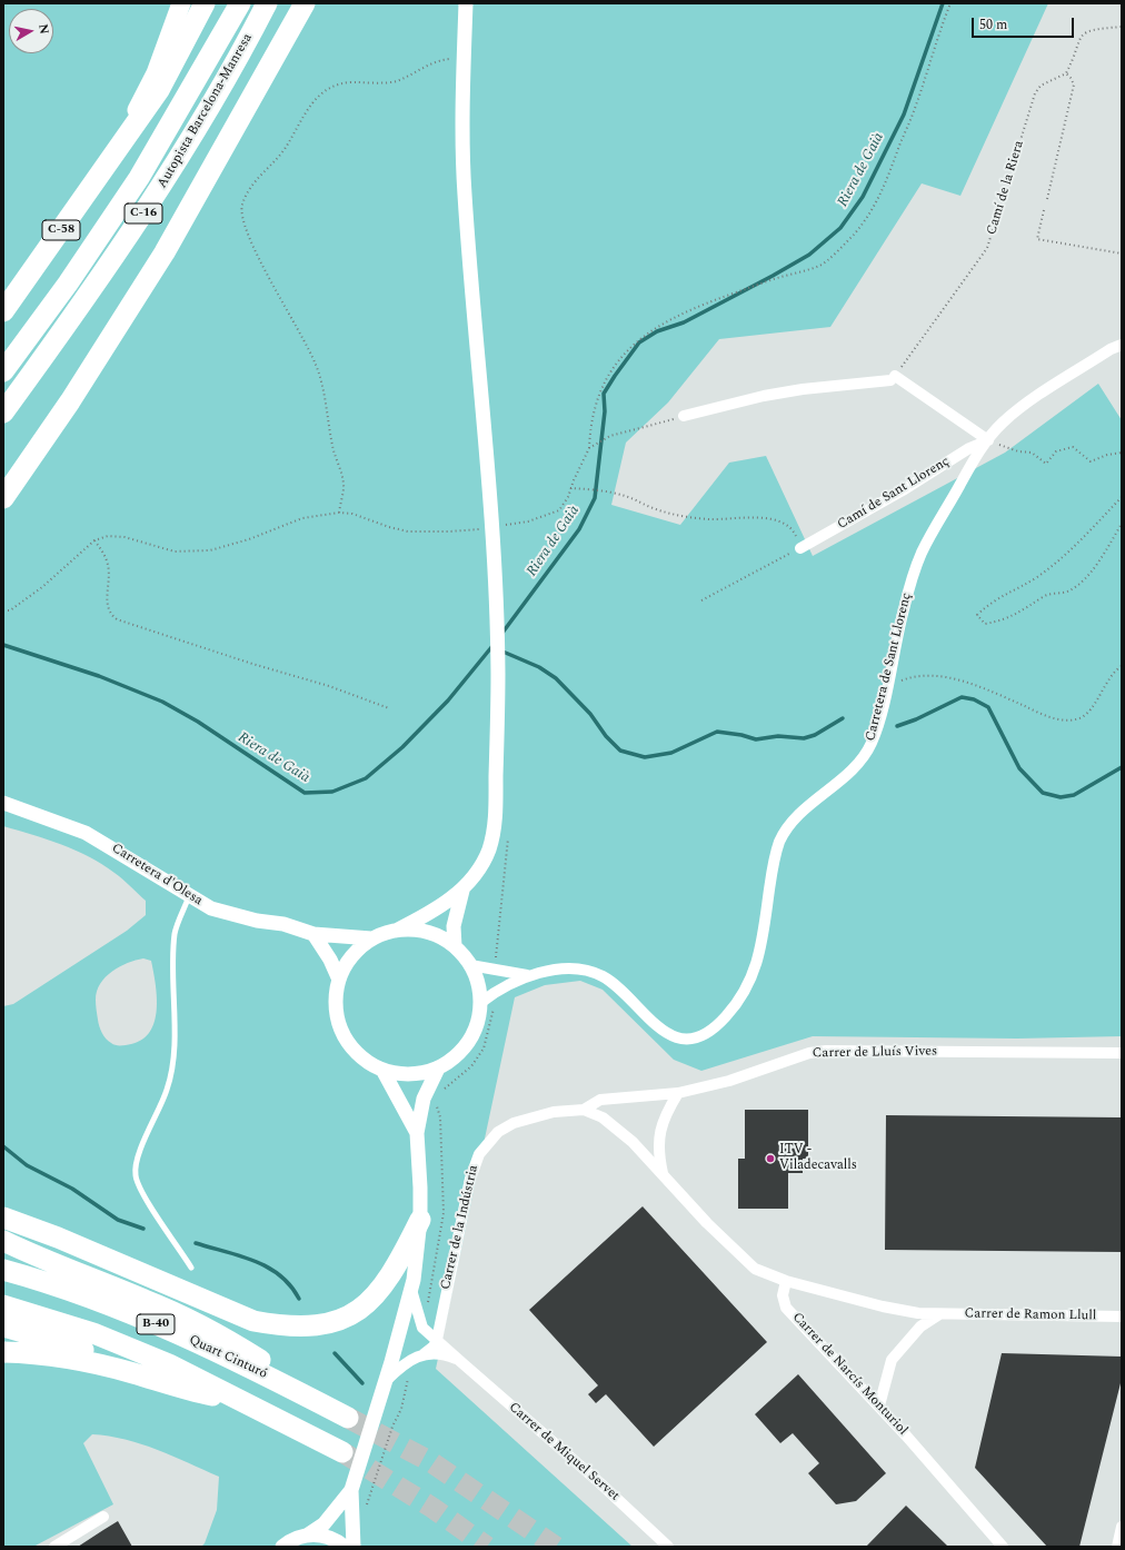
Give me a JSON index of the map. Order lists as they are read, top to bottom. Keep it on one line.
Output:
{"streets":{"highway":["Autopista Barcelona-Manresa","C-16","C-58","B-40","Quart Cinturó"],"street":["Camí de Sant Llorenç","Carretera de Sant Llorenç","Carretera d'Olesa","Carrer de Lluís Vives","Carrer de la Indústria","Carrer de Ramon Llull","Carrer de Narcís Monturiol","Carrer de Miquel Servet"],"path":["Camí de la Riera"]},"crossings":[["Camí de Sant Llorenç","Carretera de Sant Llorenç"],["Carretera de Sant Llorenç","Carretera d'Olesa"],["Carrer de Lluís Vives","Carrer de la Indústria"],["Carrer de la Indústria","Carrer de Miquel Servet"],["Carrer de Ramon Llull","Carrer de Narcís Monturiol"]],"water":["Riera de Gaià"],"places":["ITV - Viladecavalls"],"scale_bar":"50 m","north":"right"}
